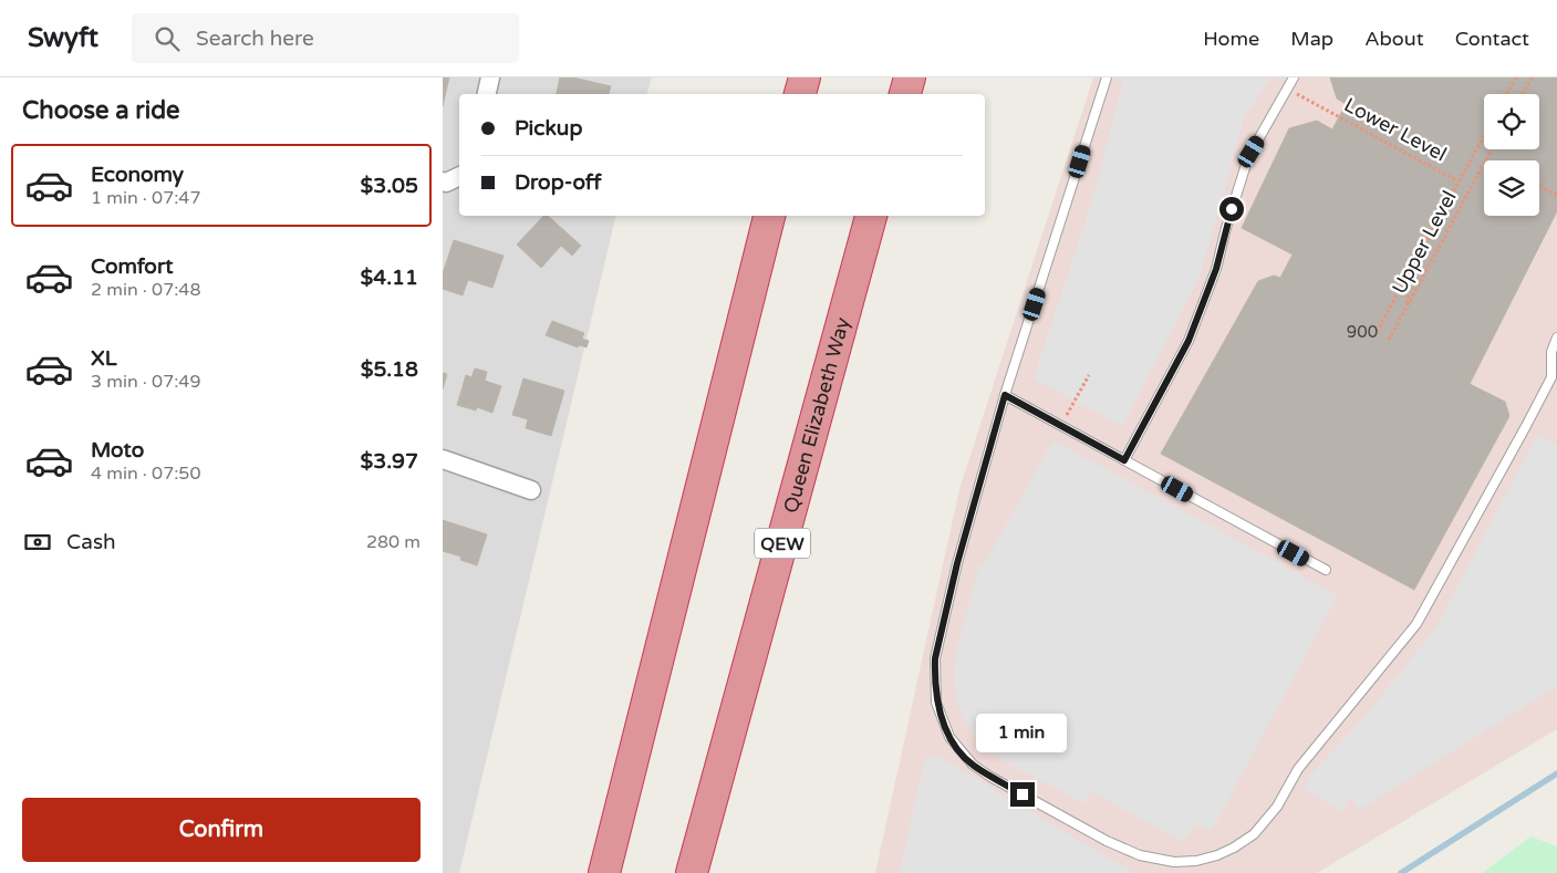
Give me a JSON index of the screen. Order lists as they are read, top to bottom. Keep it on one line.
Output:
{"streets":{"highway":["Queen Elizabeth Way","QEW"],"path":["Lower Level","Upper Level"]},"house_numbers":["900"],"page":{"header":"Swyft","search":"Search here","nav":["Home","Map","About","Contact"],"heading":"Choose a ride","banner":["Pickup","Drop-off"],"list":[{"name":"Economy","note":"1 min · 07:47","value":"$3.05"},{"name":"Comfort","note":"2 min · 07:48","value":"$4.11"},{"name":"XL","note":"3 min · 07:49","value":"$5.18"},{"name":"Moto","note":"4 min · 07:50","value":"$3.97"}],"pay":["Cash","280 m"],"bubble":"1 min","buttons":"Confirm"}}
